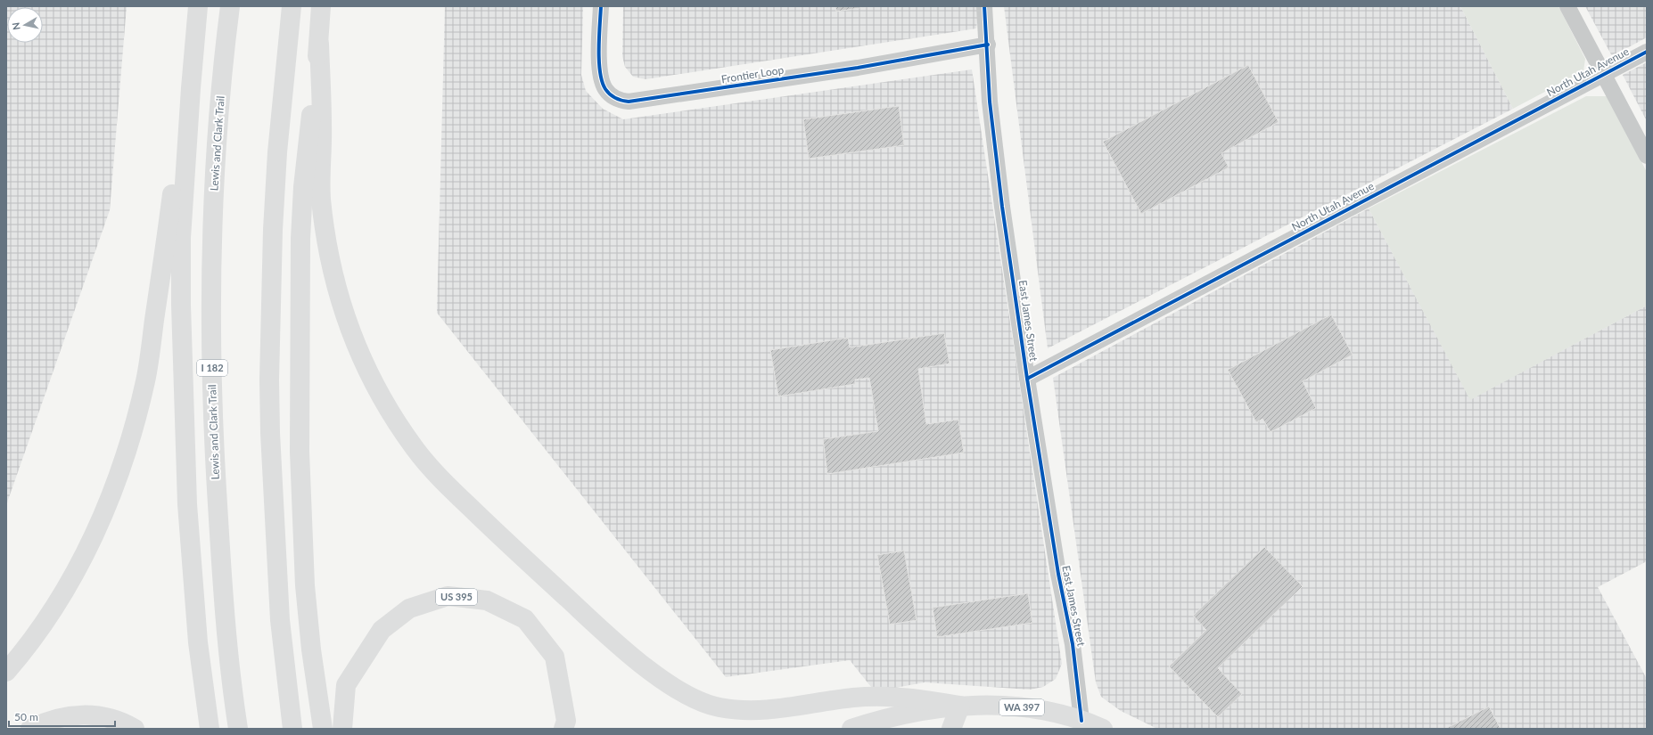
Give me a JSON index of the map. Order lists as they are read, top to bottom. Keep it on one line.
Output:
{"streets":{"main road":["Lewis and Clark Trail","I 182","US 395","WA 397"],"street":["North Utah Avenue","Frontier Loop","East James Street"]},"crossings":[["North Utah Avenue","East James Street"],["Frontier Loop","East James Street"],["East James Street","WA 397"]],"scale_bar":"50 m","north":"left"}
